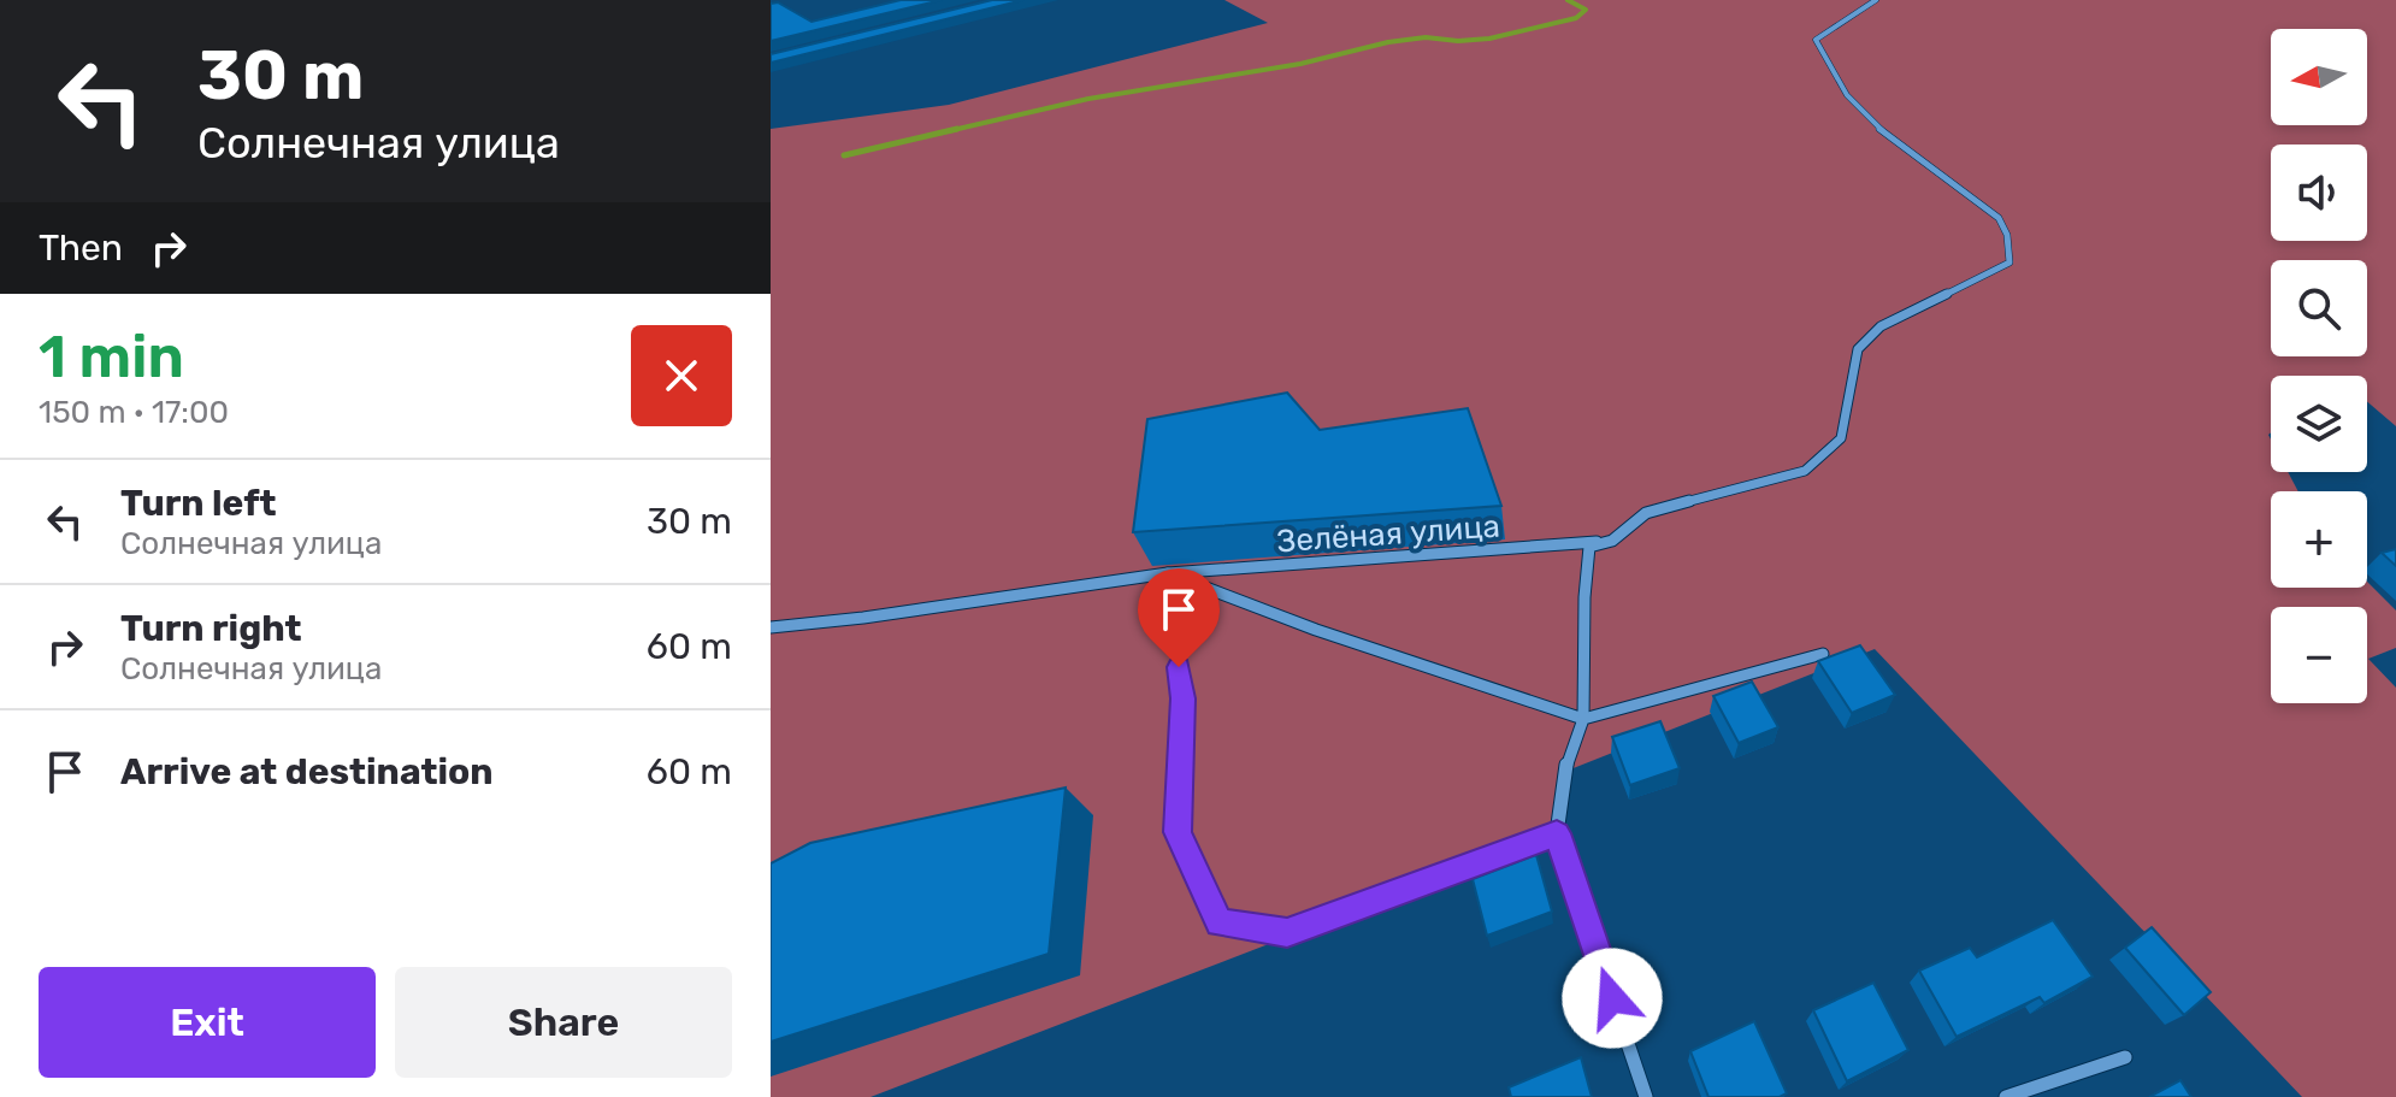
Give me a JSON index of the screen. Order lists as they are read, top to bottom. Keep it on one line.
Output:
{"streets":{"street":["Зелёная улица"]},"north":"left","page":{"turn":["30 m","Солнечная улица"],"map_buttons":["+","−"],"then":"Then","heading":["1 min","150 m · 17:00"],"list":[{"name":"Turn left","note":"Солнечная улица","value":"30 m"},{"name":"Turn right","note":"Солнечная улица","value":"60 m"},{"name":"Arrive at destination","value":"60 m"}],"buttons":["Exit","Share"]}}
